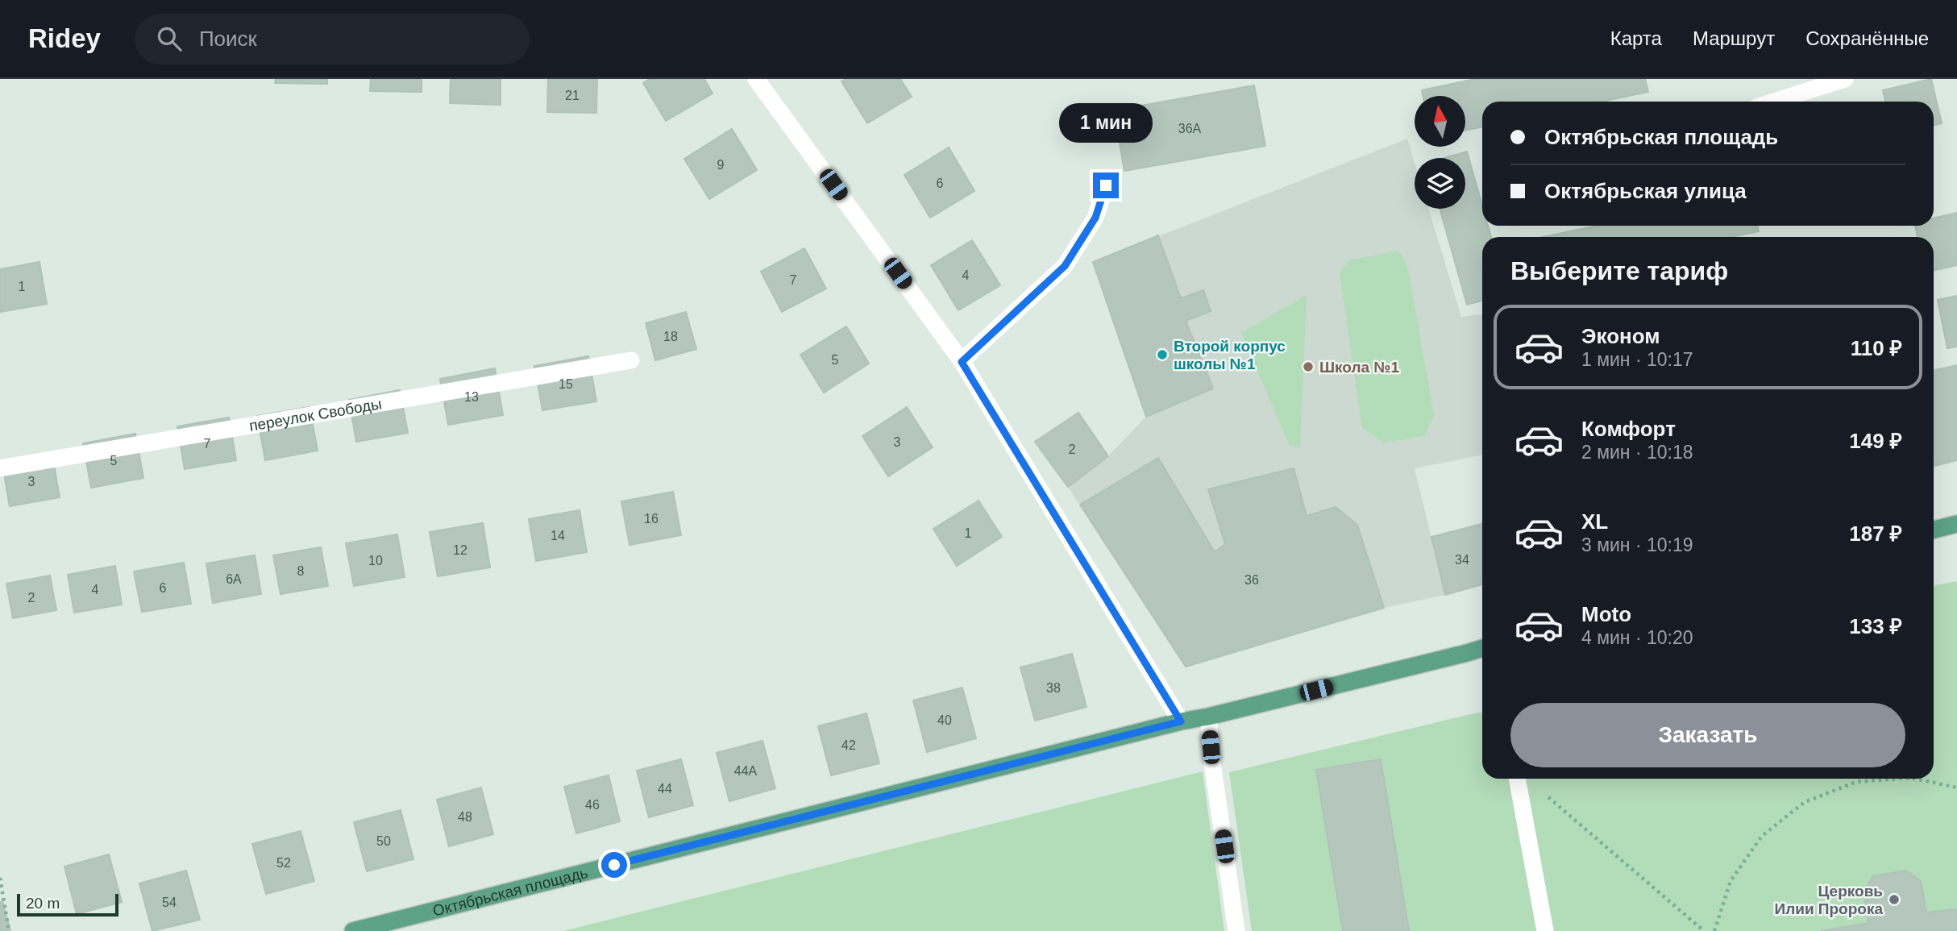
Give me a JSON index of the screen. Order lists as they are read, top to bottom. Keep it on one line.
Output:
{"streets":{"main road":["Октябрьская площадь"],"street":["переулок Свободы"]},"places":["Второй корпус школы №1","Школа №1","Церковь Илии Пророка"],"house_numbers":["21","36А","9","6","4","7","1","18","5","15","13","3","7","2","5","3","16","1","14","12","34","10","8","6А","36","6","4","2","38","40","42","44А","44","46","48","50","52","54"],"scale_bar":"20 m","north":"top","page":{"header":"Ridey","search":"Поиск","nav":["Карта","Маршрут","Сохранённые"],"banner":["Октябрьская площадь","Октябрьская улица"],"bubble":"1 мин","heading":"Выберите тариф","list":[{"name":"Эконом","note":"1 мин · 10:17","value":"110 ₽"},{"name":"Комфорт","note":"2 мин · 10:18","value":"149 ₽"},{"name":"XL","note":"3 мин · 10:19","value":"187 ₽"},{"name":"Moto","note":"4 мин · 10:20","value":"133 ₽"}],"buttons":"Заказать","scale":"20 m"}}
